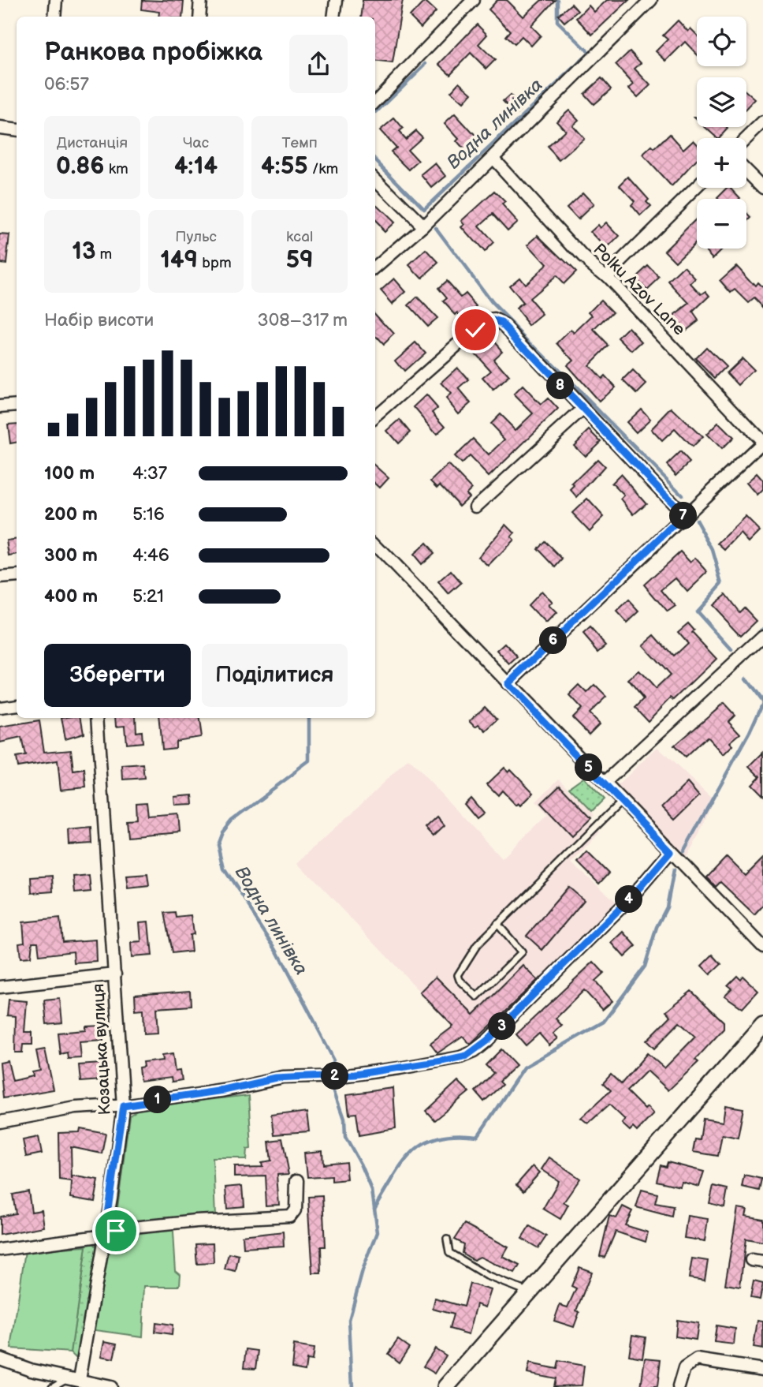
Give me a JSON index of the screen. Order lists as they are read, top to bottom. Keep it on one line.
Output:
{"streets":{"street":["Polku Azov Lane","Козацька вулиця"]},"water":["Водна линівка"],"page":{"map_buttons":["+","−"],"heading":["Ранкова пробіжка","06:57"],"stats":[["Дистанція","0.86 km"],["Час","4:14"],["Темп","4:55 /km"],["13 m"],["Пульс","149 bpm"],["kcal","59"]],"chart":["Набір висоти","308–317 m"],"pins":["8","7","6","5","4","3","2","1"],"list":[{"name":"100 m","note":"4:37"},{"name":"200 m","note":"5:16"},{"name":"300 m","note":"4:46"},{"name":"400 m","note":"5:21"}],"buttons":["Зберегти","Поділитися"]}}
